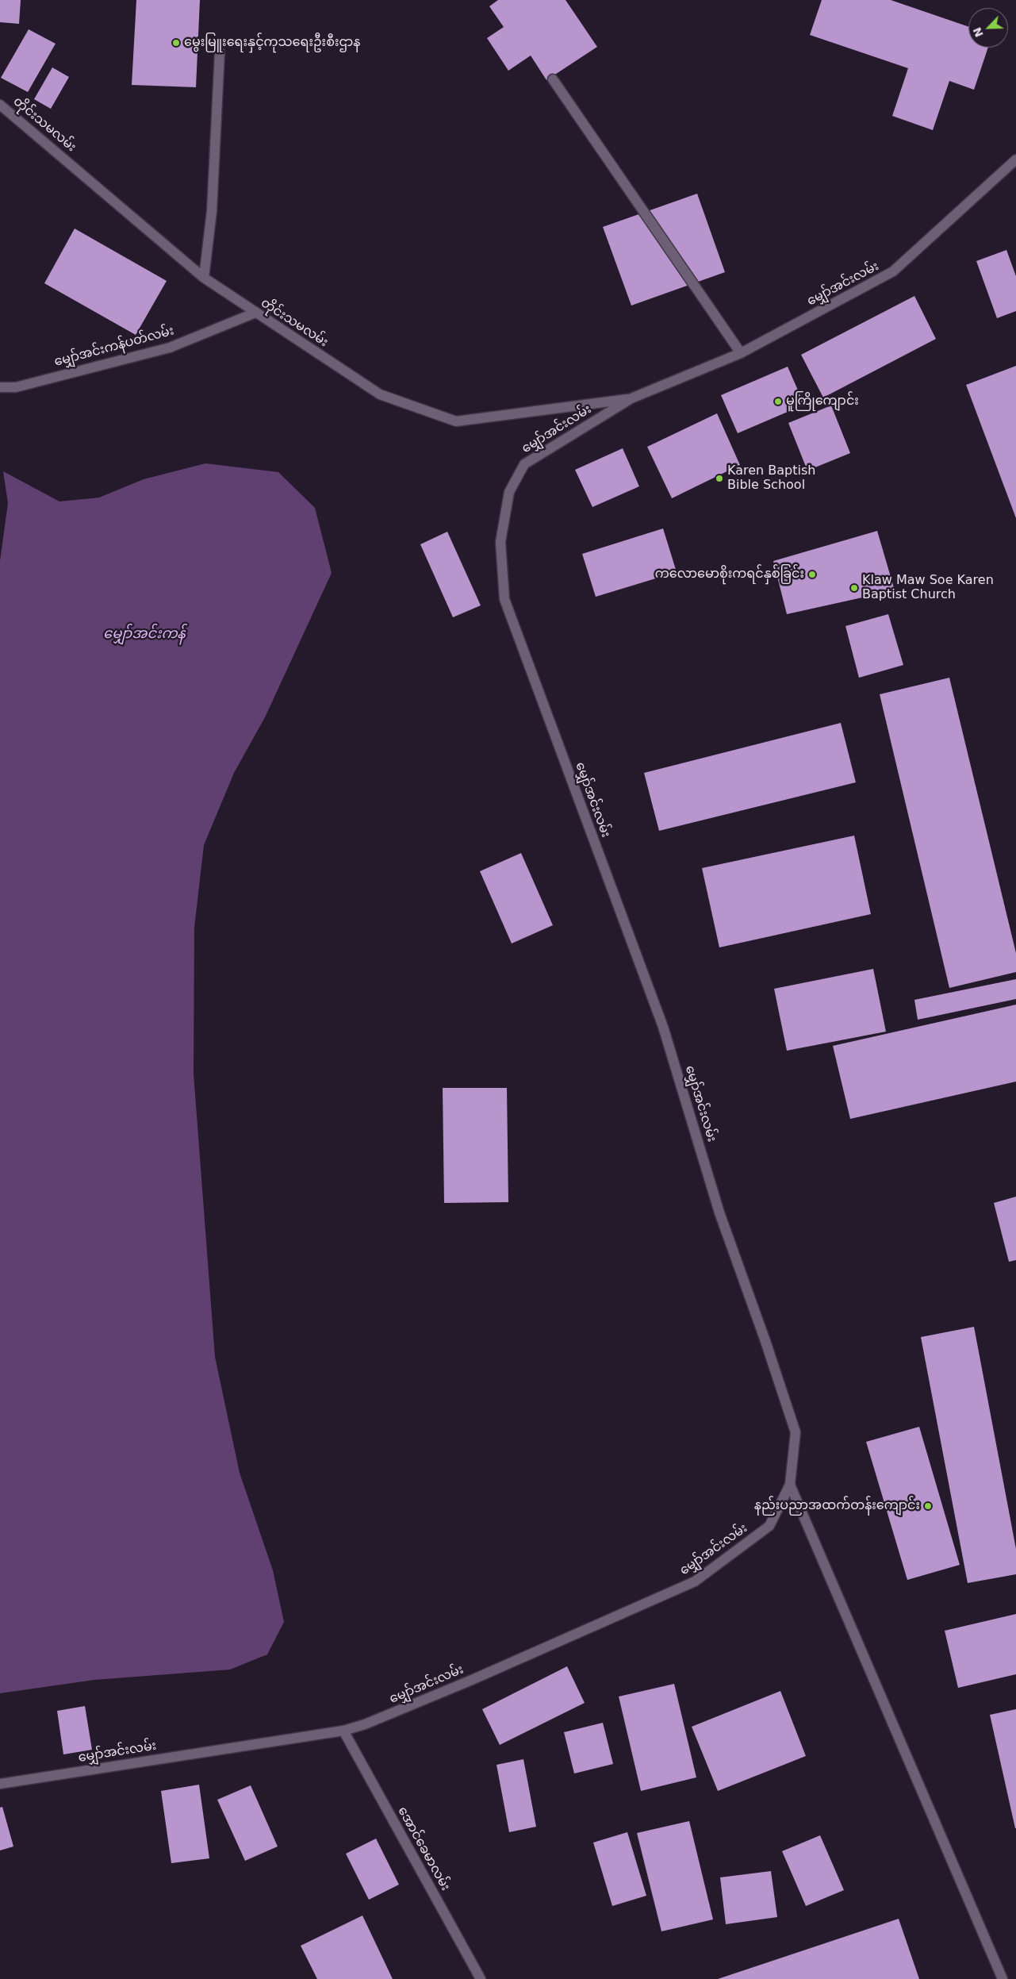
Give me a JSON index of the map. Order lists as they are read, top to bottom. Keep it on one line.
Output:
{"streets":{"street":["တိုင်းသမလမ်း","မျှော်အင်းလမ်း","မျှော်အင်းကန်ပတ်လမ်း","အောင်ခေမာလမ်း"]},"crossings":[["တိုင်းသမလမ်း","မျှော်အင်းလမ်း"],["တိုင်းသမလမ်း","မျှော်အင်းကန်ပတ်လမ်း"],["မျှော်အင်းလမ်း","အောင်ခေမာလမ်း"]],"water":["မျှော်အင်းကန်"],"places":["မွေးမြူးရေးနှင့်ကုသရေးဦးစီးဌာန","မူကြိုကျောင်း","Karen Baptish Bible School","ကလောမောစိုးကရင်နှစ်ခြင်း","Klaw Maw Soe Karen Baptist Church","နည်းပညာအထက်တန်းကျောင်း"],"north":"bottom left"}
